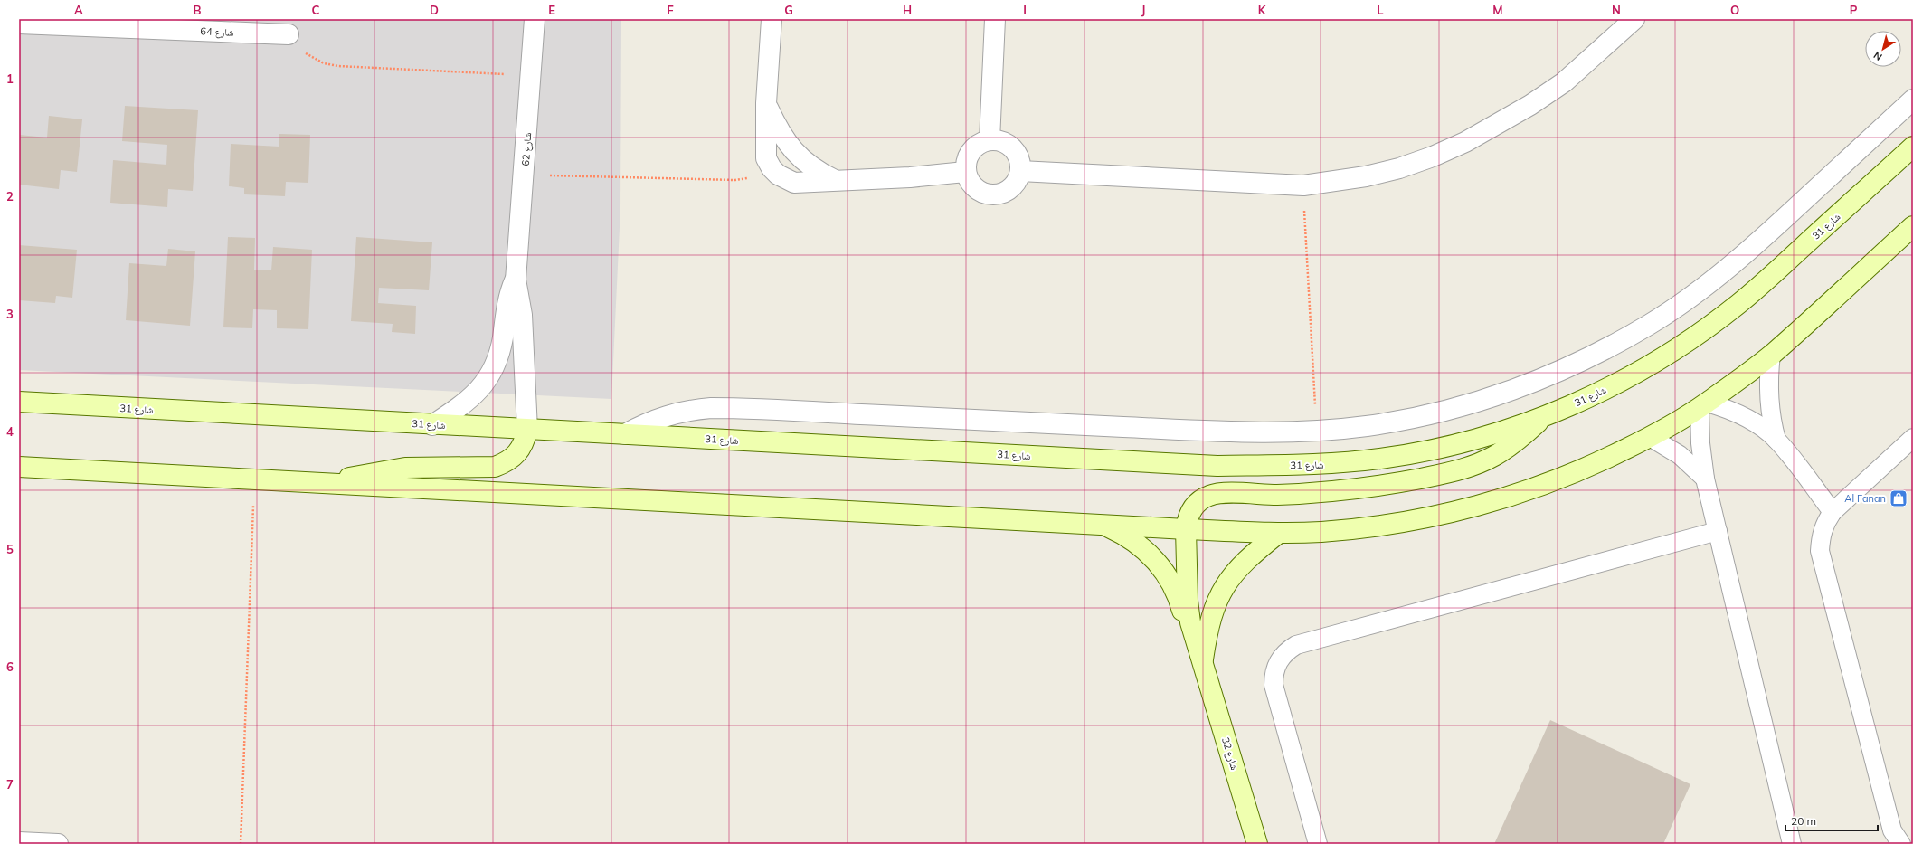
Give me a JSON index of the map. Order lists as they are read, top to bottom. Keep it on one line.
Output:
{"streets":{"street":["شارع 64","شارع 62","شارع 31","شارع 32"]},"crossings":[["شارع 62","شارع 31"],["شارع 31","شارع 32"]],"places":{"shop":["Al Fanan"]},"scale_bar":"20 m","north":"bottom left","grid":{"columns":["A","B","C","D","E","F","G","H","I","J","K","L","M","N","O","P"],"rows":["1","2","3","4","5","6","7"]}}
